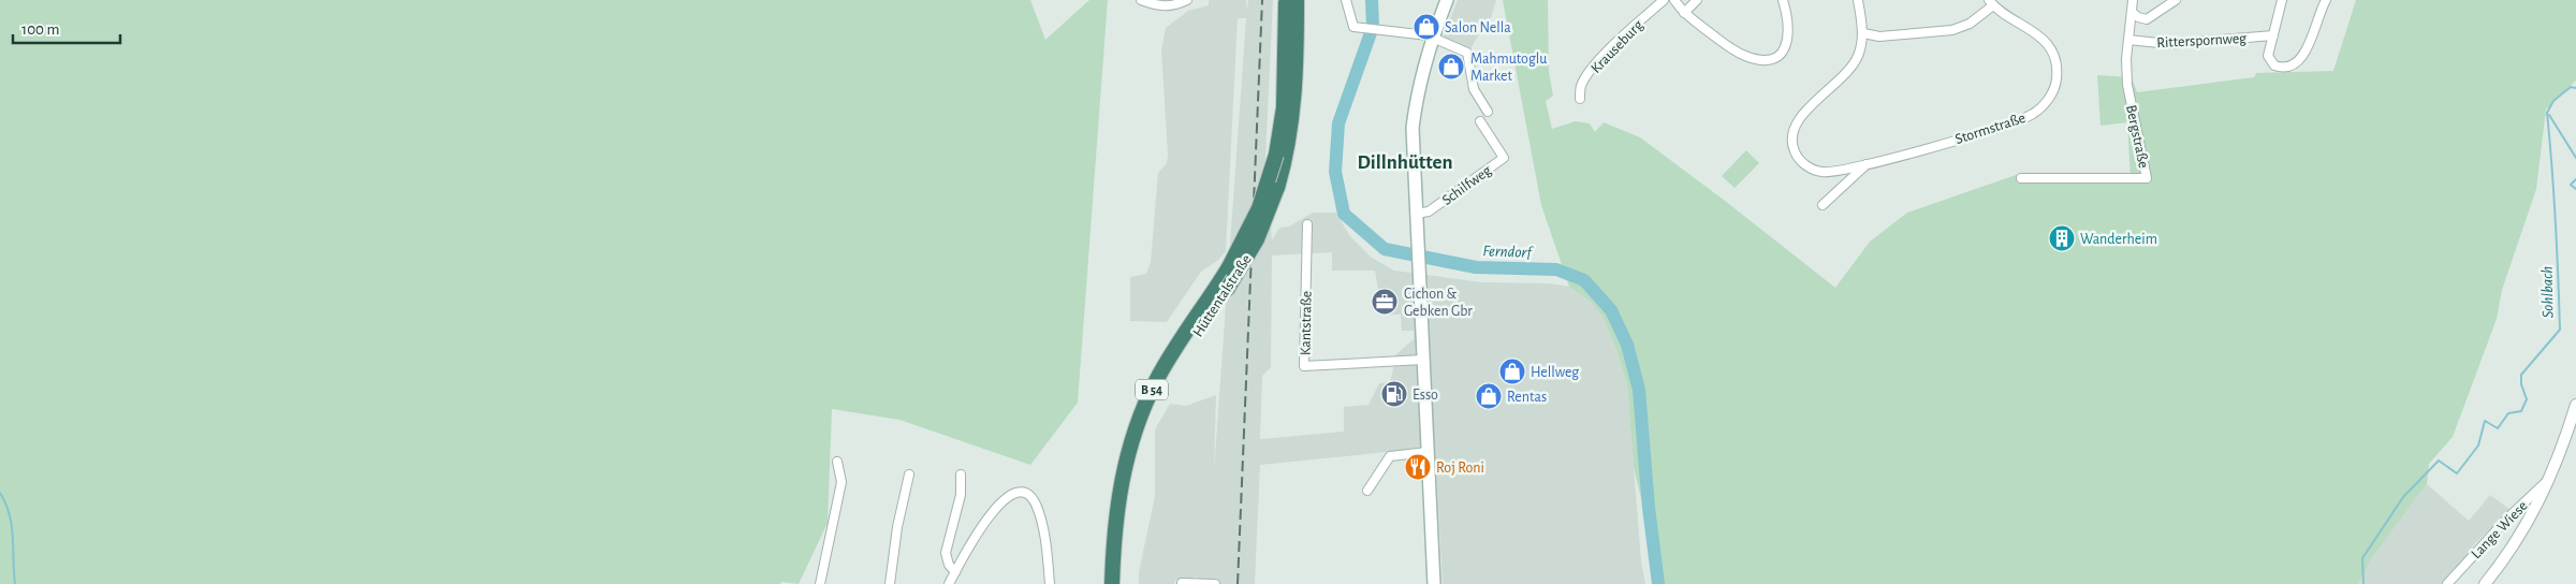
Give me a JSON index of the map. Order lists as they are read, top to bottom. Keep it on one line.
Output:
{"streets":{"highway":["Hüttentalstraße","B 54"],"street":["Ritterspornweg","Krauseburg","Stormstraße","Bergstraße","Schilfweg","Kantstraße","Lange Wiese"]},"crossings":[["Ritterspornweg","Bergstraße"]],"districts":["Dillnhütten"],"water":["Ferndorf","Sohlbach"],"places":{"shop":["Salon Nella","Mahmutoglu Market","Hellweg","Rentas"],"building":["Wanderheim"],"office":["Cichon & Gebken Gbr"],"fuel station":["Esso"],"restaurant":["Roj Roni"]},"scale_bar":"100 m"}
